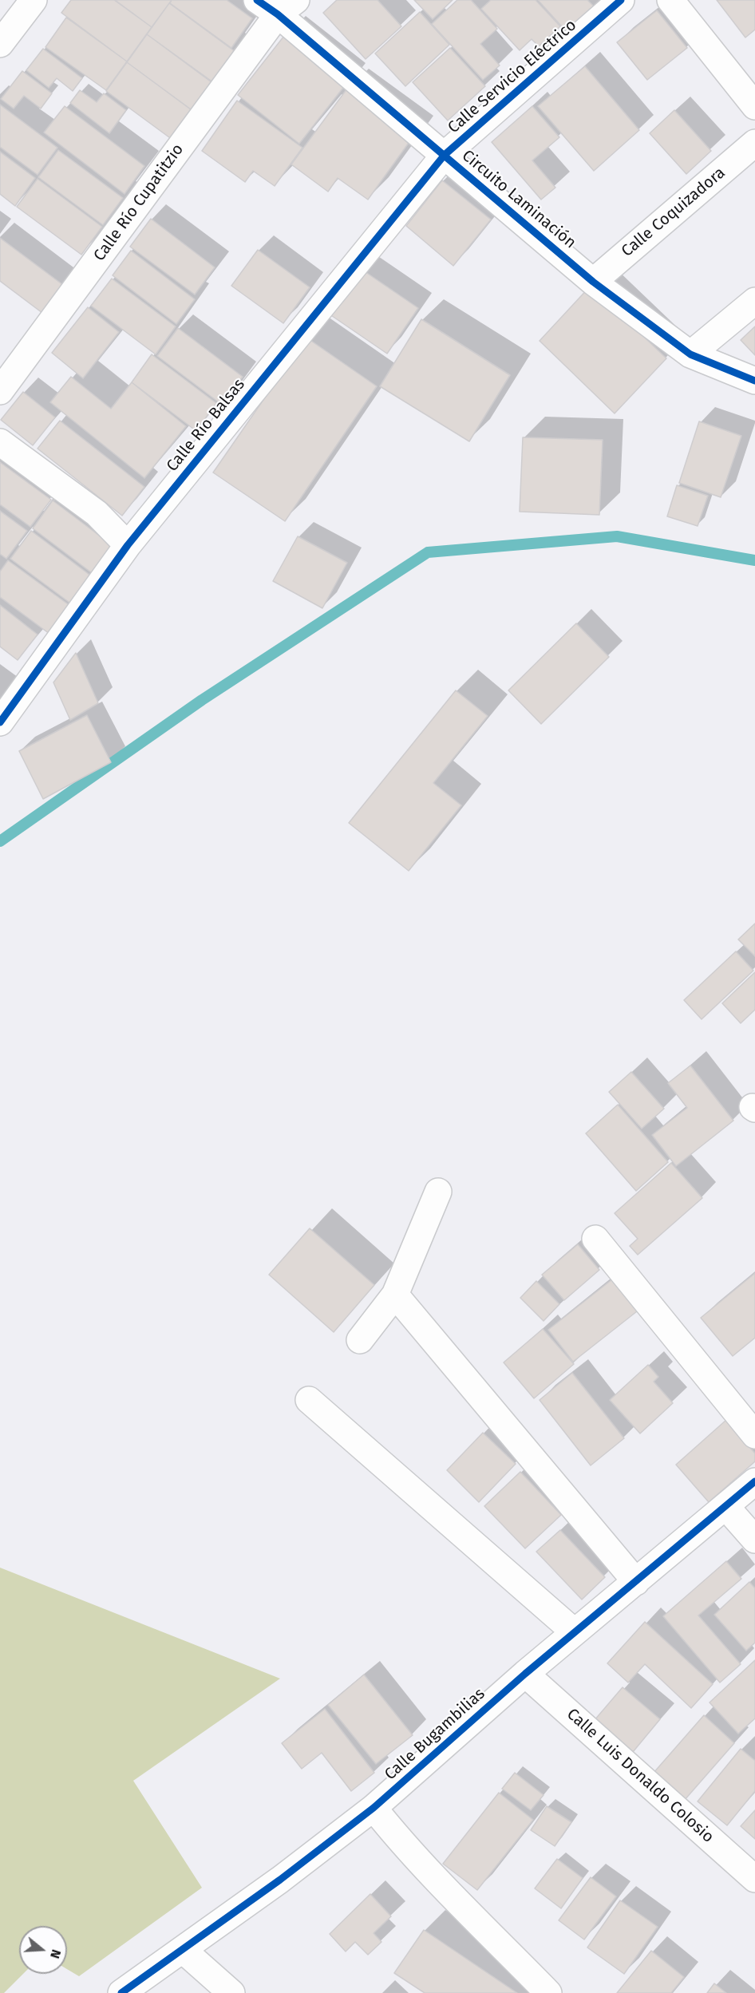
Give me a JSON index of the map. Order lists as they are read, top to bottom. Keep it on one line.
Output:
{"streets":{"street":["Calle Servicio Eléctrico","Circuito Laminación","Calle Río Cupatitzio","Calle Coquizadora","Calle Río Balsas","Calle Bugambilias","Calle Luis Donaldo Colosio"]},"crossings":[["Calle Servicio Eléctrico","Circuito Laminación"],["Calle Servicio Eléctrico","Calle Río Balsas"],["Circuito Laminación","Calle Río Cupatitzio"],["Circuito Laminación","Calle Coquizadora"],["Circuito Laminación","Calle Río Balsas"],["Calle Bugambilias","Calle Luis Donaldo Colosio"]],"north":"right"}
